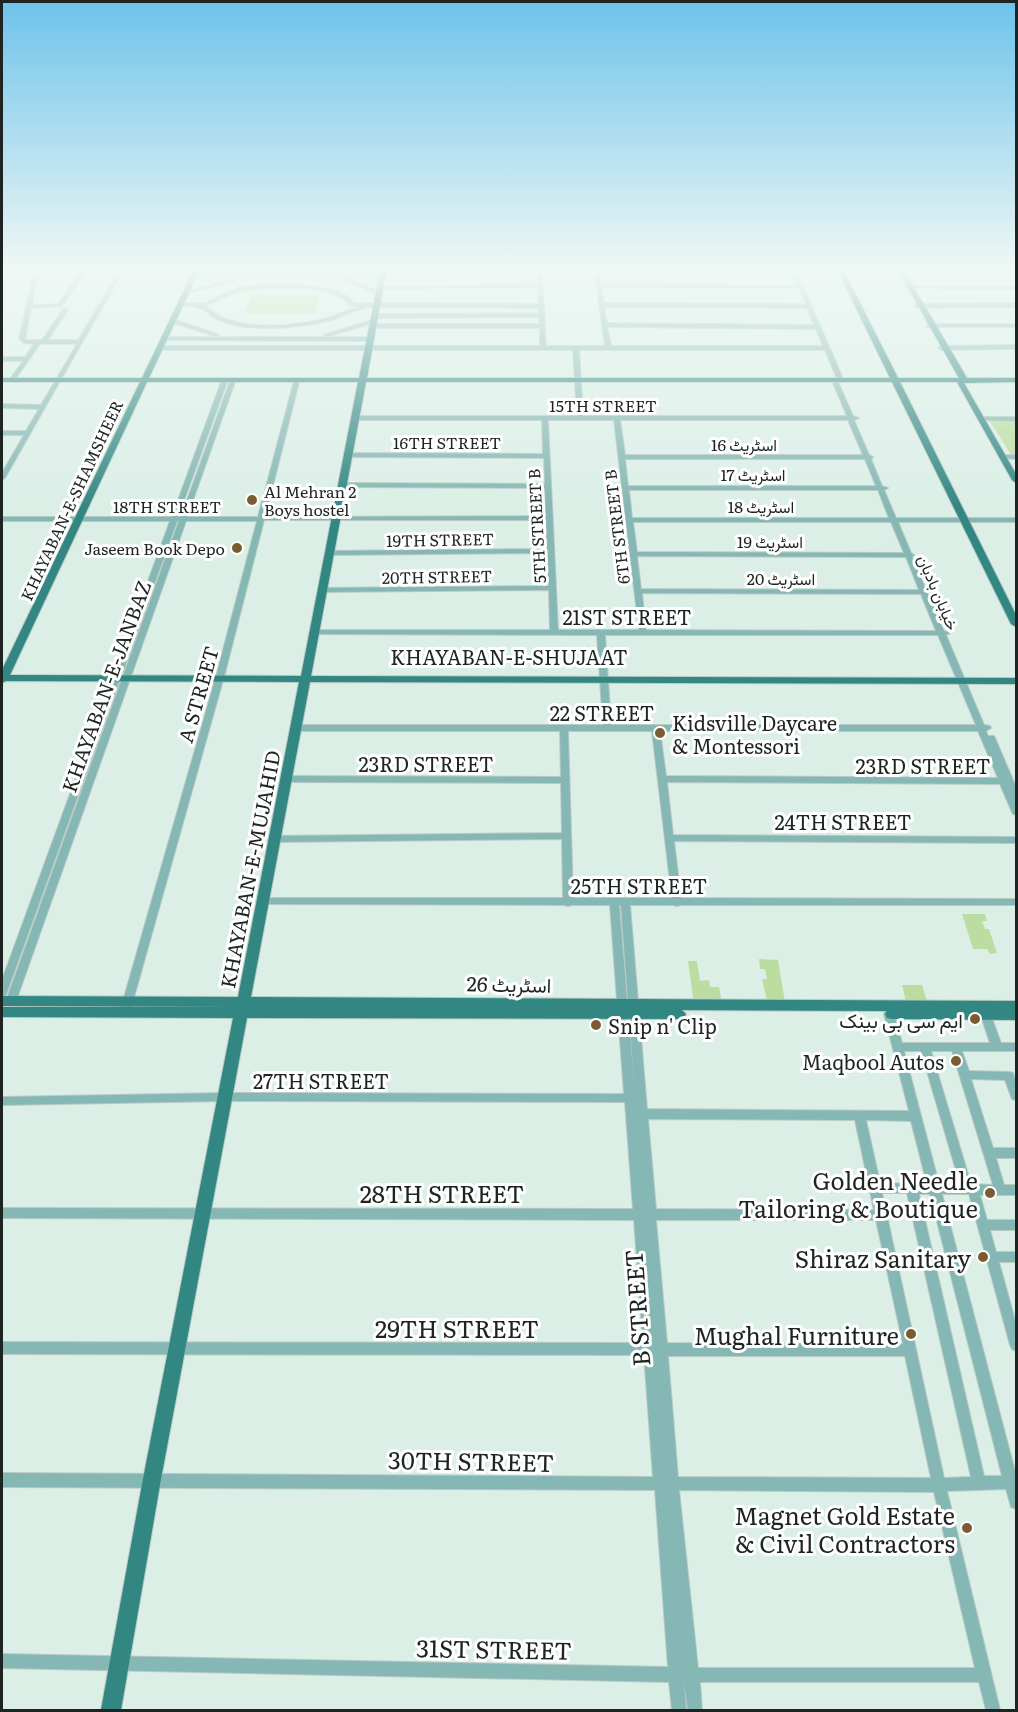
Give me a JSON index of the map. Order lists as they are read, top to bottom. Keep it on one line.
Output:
{"streets":{"main road":["KHAYABAN-E-SHAMSHEER","KHAYABAN-E-SHUJAAT","KHAYABAN-E-MUJAHID","اسٹریٹ 26"],"street":["15TH STREET","16TH STREET","اسٹریٹ 16","اسٹریٹ 17","18TH STREET","اسٹریٹ 18","5TH STREET B","6TH STREET B","19TH STREET","اسٹریٹ 19","20TH STREET","اسٹریٹ 20","خیابان بادبان","21ST STREET","KHAYABAN-E-JANBAZ","A STREET","22 STREET","23RD STREET","24TH STREET","25TH STREET","27TH STREET","28TH STREET","B STREET","29TH STREET","30TH STREET","31ST STREET"]},"crossings":[["15TH STREET","5TH STREET B"],["15TH STREET","6TH STREET B"],["15TH STREET","خیابان بادبان"],["15TH STREET","KHAYABAN-E-MUJAHID"],["16TH STREET","5TH STREET B"],["16TH STREET","KHAYABAN-E-MUJAHID"],["اسٹریٹ 16","6TH STREET B"],["اسٹریٹ 16","خیابان بادبان"],["اسٹریٹ 17","6TH STREET B"],["اسٹریٹ 17","خیابان بادبان"],["KHAYABAN-E-SHAMSHEER","18TH STREET"],["KHAYABAN-E-SHAMSHEER","KHAYABAN-E-SHUJAAT"],["18TH STREET","5TH STREET B"],["18TH STREET","KHAYABAN-E-JANBAZ"],["18TH STREET","A STREET"],["18TH STREET","KHAYABAN-E-MUJAHID"],["اسٹریٹ 18","6TH STREET B"],["اسٹریٹ 18","خیابان بادبان"],["5TH STREET B","19TH STREET"],["5TH STREET B","20TH STREET"],["5TH STREET B","21ST STREET"],["6TH STREET B","اسٹریٹ 19"],["6TH STREET B","اسٹریٹ 20"],["6TH STREET B","21ST STREET"],["19TH STREET","KHAYABAN-E-MUJAHID"],["اسٹریٹ 19","خیابان بادبان"],["20TH STREET","KHAYABAN-E-MUJAHID"],["اسٹریٹ 20","خیابان بادبان"],["خیابان بادبان","21ST STREET"],["خیابان بادبان","KHAYABAN-E-SHUJAAT"],["خیابان بادبان","22 STREET"],["خیابان بادبان","23RD STREET"],["21ST STREET","KHAYABAN-E-MUJAHID"],["KHAYABAN-E-SHUJAAT","KHAYABAN-E-JANBAZ"],["KHAYABAN-E-SHUJAAT","A STREET"],["KHAYABAN-E-SHUJAAT","KHAYABAN-E-MUJAHID"],["KHAYABAN-E-JANBAZ","اسٹریٹ 26"],["A STREET","اسٹریٹ 26"],["22 STREET","KHAYABAN-E-MUJAHID"],["23RD STREET","KHAYABAN-E-MUJAHID"],["KHAYABAN-E-MUJAHID","25TH STREET"],["KHAYABAN-E-MUJAHID","اسٹریٹ 26"],["KHAYABAN-E-MUJAHID","27TH STREET"],["KHAYABAN-E-MUJAHID","28TH STREET"],["KHAYABAN-E-MUJAHID","29TH STREET"],["KHAYABAN-E-MUJAHID","30TH STREET"],["KHAYABAN-E-MUJAHID","31ST STREET"],["25TH STREET","B STREET"],["اسٹریٹ 26","B STREET"],["27TH STREET","B STREET"],["28TH STREET","B STREET"],["B STREET","29TH STREET"],["B STREET","30TH STREET"],["B STREET","31ST STREET"]],"places":["Al Mehran 2 Boys hostel","Jaseem Book Depo","Kidsville Daycare & Montessori","ایم سی بی بینک","Snip n' Clip","Maqbool Autos","Golden Needle Tailoring & Boutique","Shiraz Sanitary","Mughal Furniture","Magnet Gold Estate & Civil Contractors"]}
